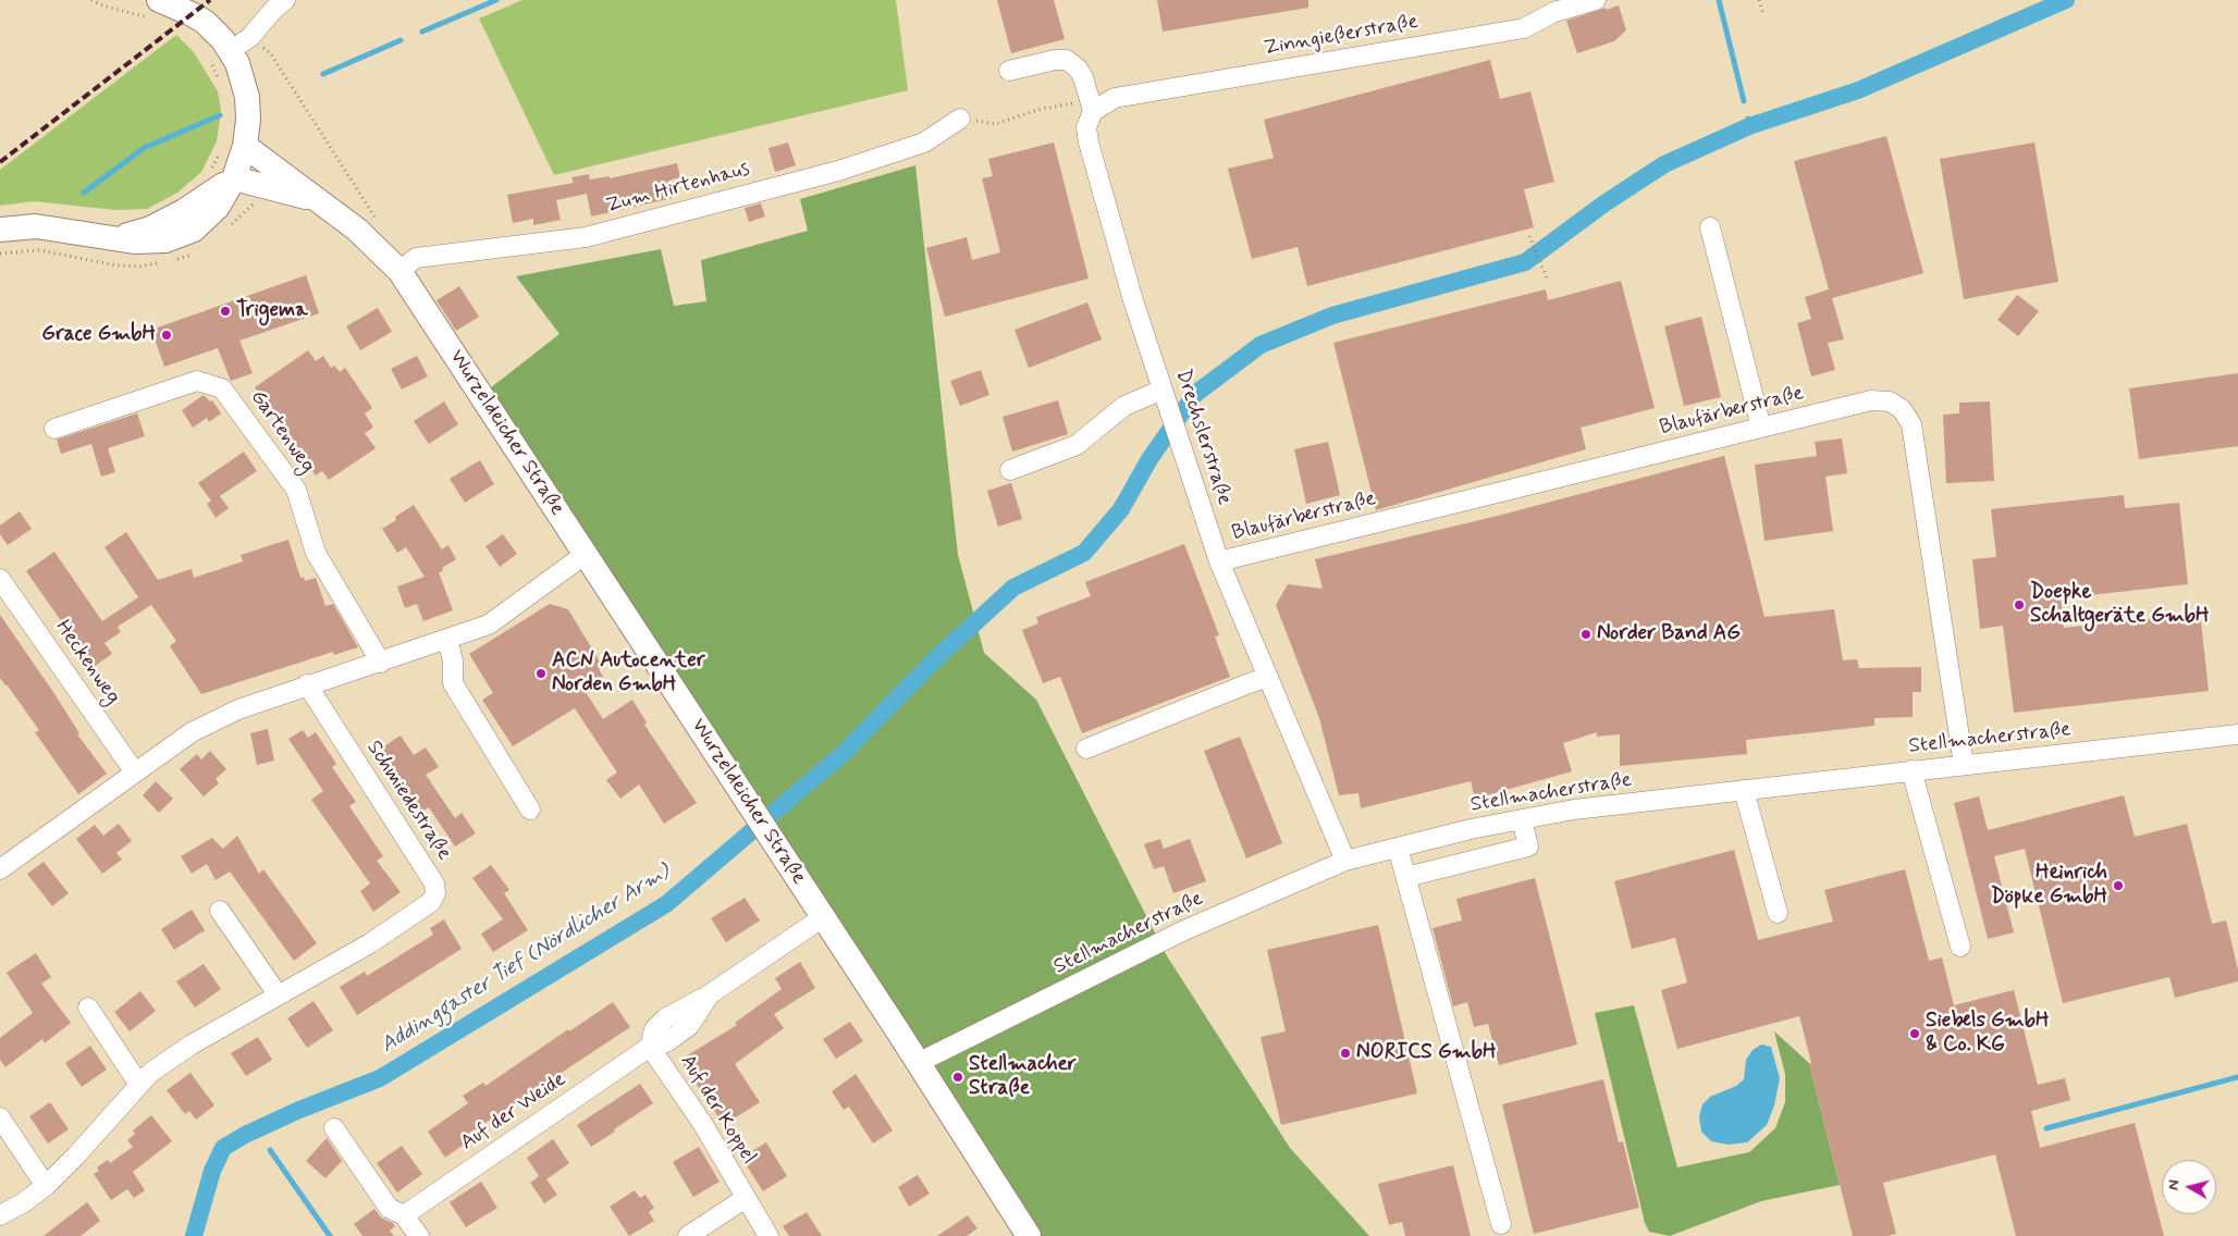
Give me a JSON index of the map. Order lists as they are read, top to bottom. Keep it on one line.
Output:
{"streets":{"main road":["Wurzeldeicher Straße"],"street":["Zinngießerstraße","Zum Hirtenhaus","Blaufärberstraße","Gartenweg","Drechslerstraße","Heckenweg","Stellmacherstraße","Schmiedestraße","Auf der Koppel","Auf der Weide"]},"crossings":[["Zinngießerstraße","Drechslerstraße"],["Zum Hirtenhaus","Wurzeldeicher Straße"],["Blaufärberstraße","Drechslerstraße"],["Blaufärberstraße","Stellmacherstraße"],["Wurzeldeicher Straße","Stellmacherstraße"],["Wurzeldeicher Straße","Auf der Weide"],["Drechslerstraße","Stellmacherstraße"],["Auf der Koppel","Auf der Weide"]],"water":["Addinggaster Tief (Nördlicher Arm)"],"places":["Trigema","Grace GmbH","Doepke Schaltgeräte GmbH","Norder Band AG","ACN Autocenter Norden GmbH","Heinrich Döpke GmbH","Siebels GmbH & Co. KG","NORICS GmbH","Stellmacher Straße"],"north":"left"}
